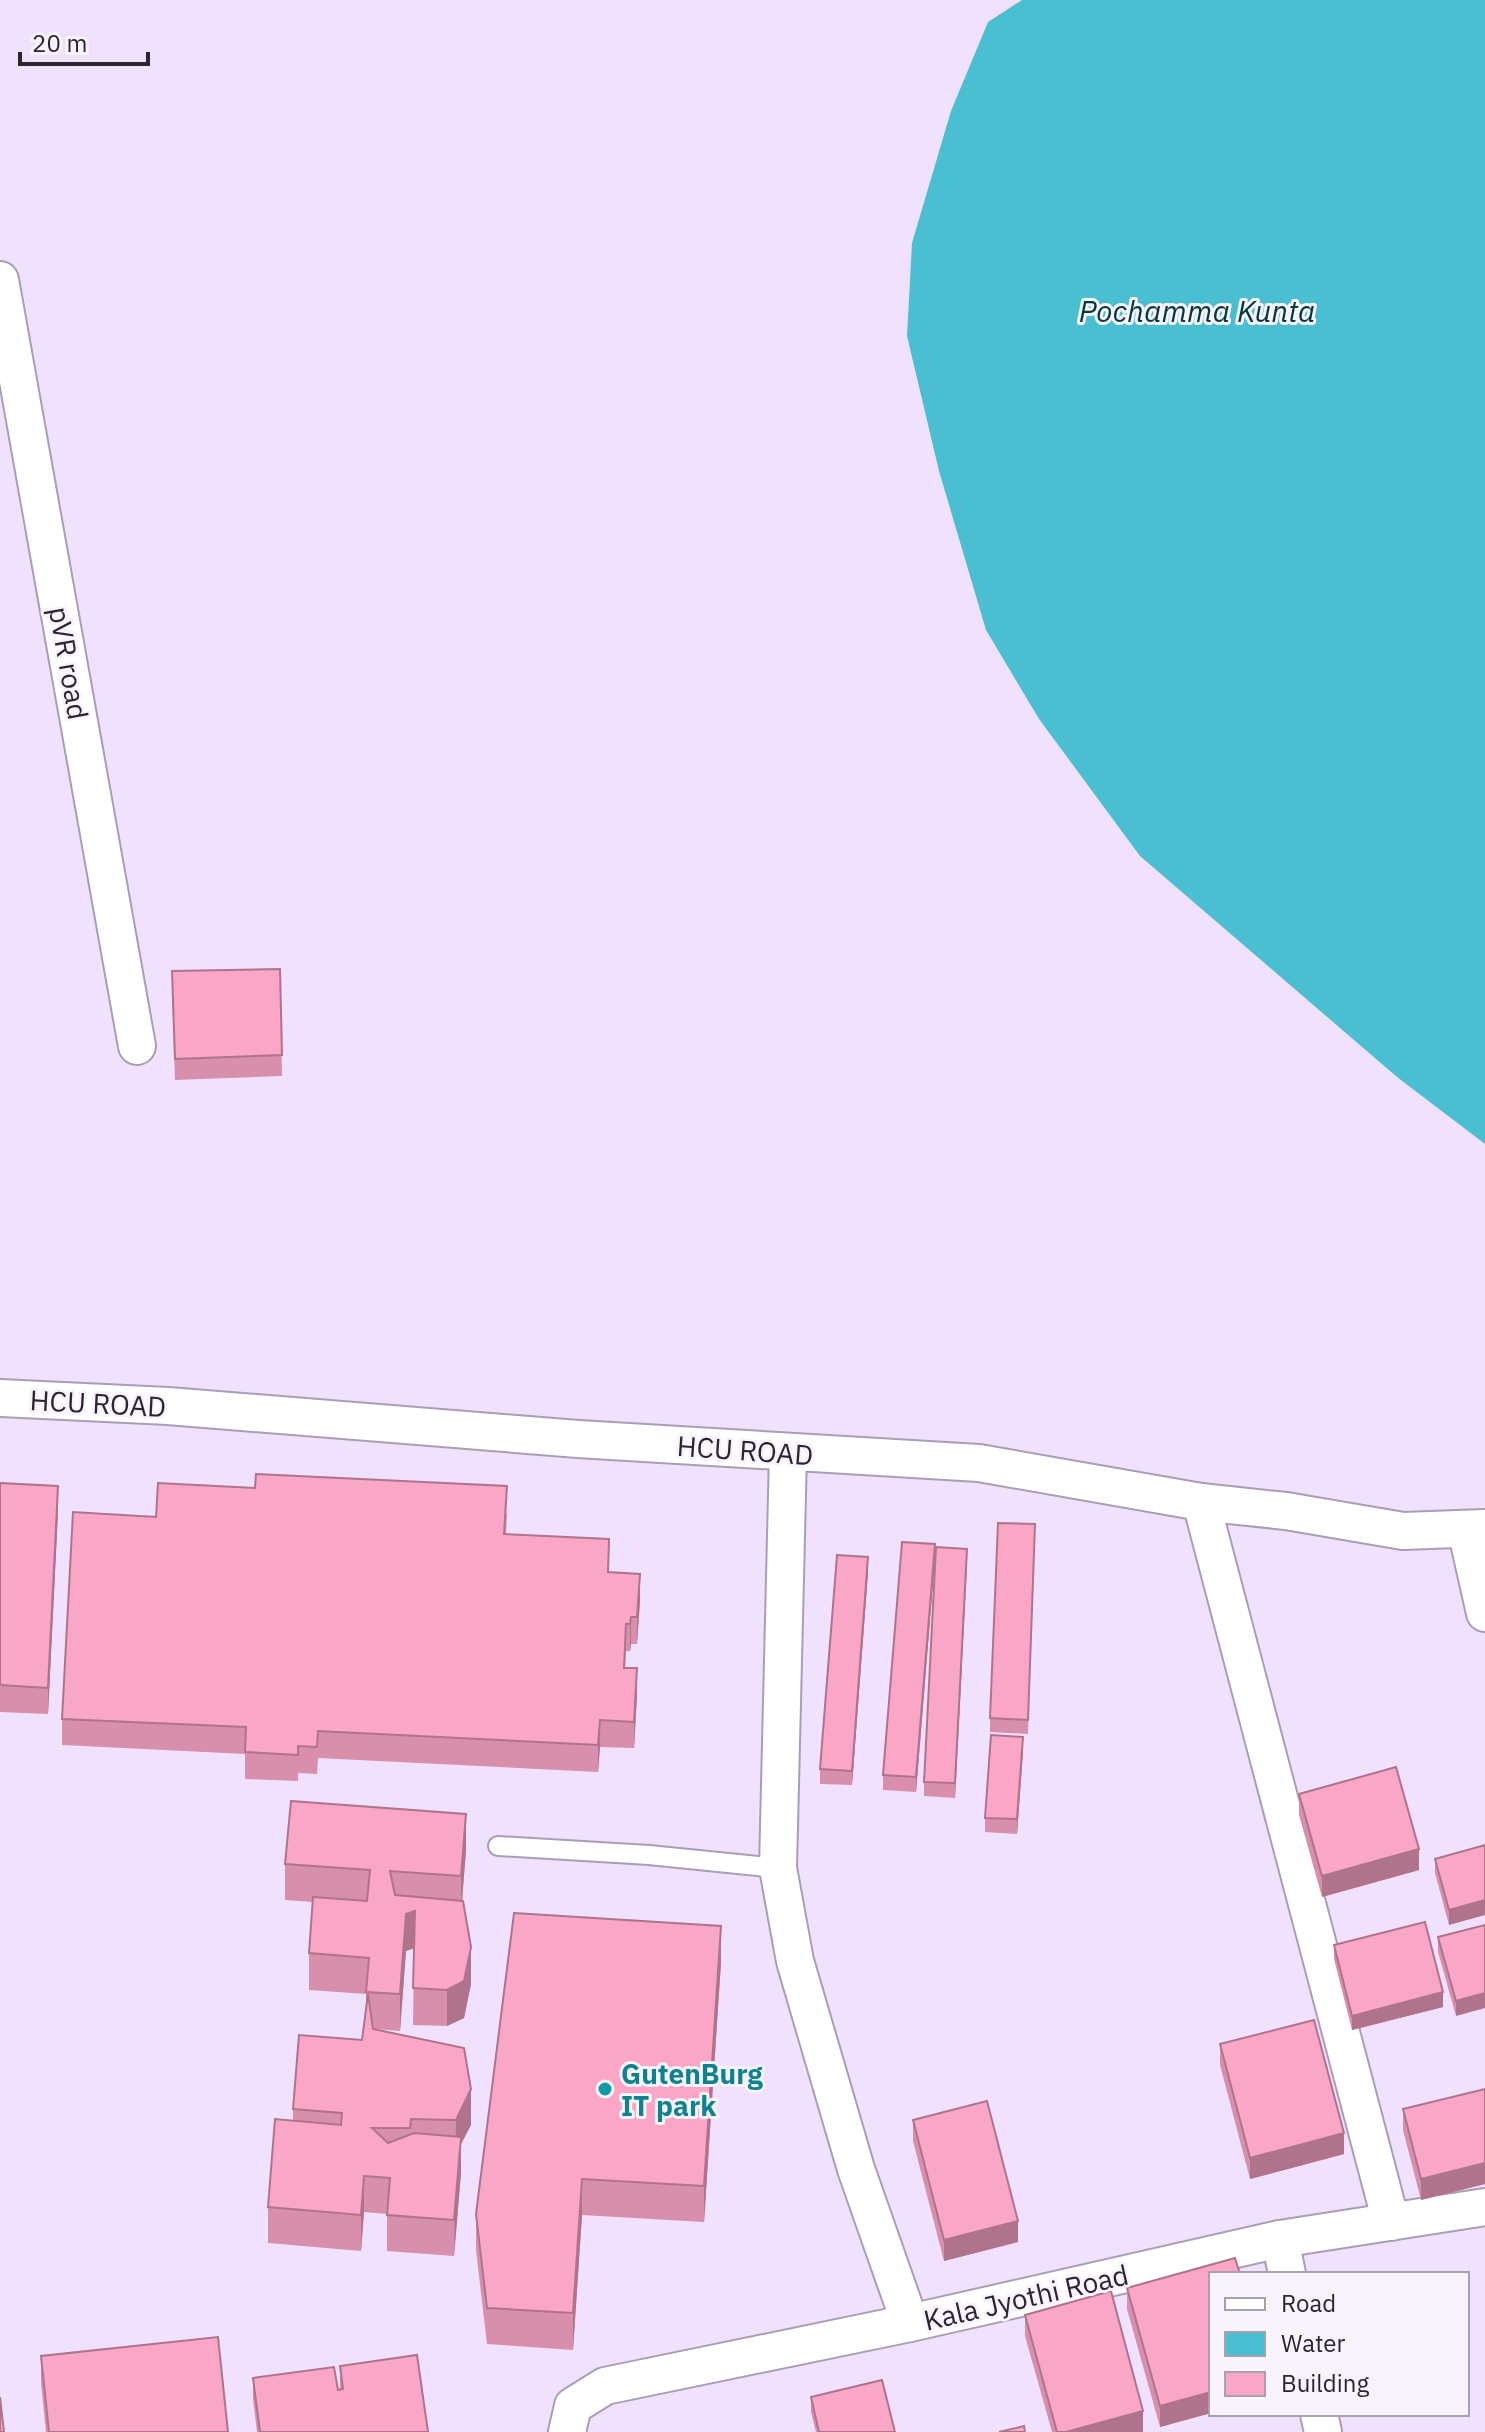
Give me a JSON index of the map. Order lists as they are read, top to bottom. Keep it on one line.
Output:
{"streets":{"street":["pVR road","HCU ROAD","Kala Jyothi Road"]},"water":["Pochamma Kunta"],"places":["GutenBurg IT park"],"legend":["Road","Water","Building"],"scale_bar":"20 m"}
